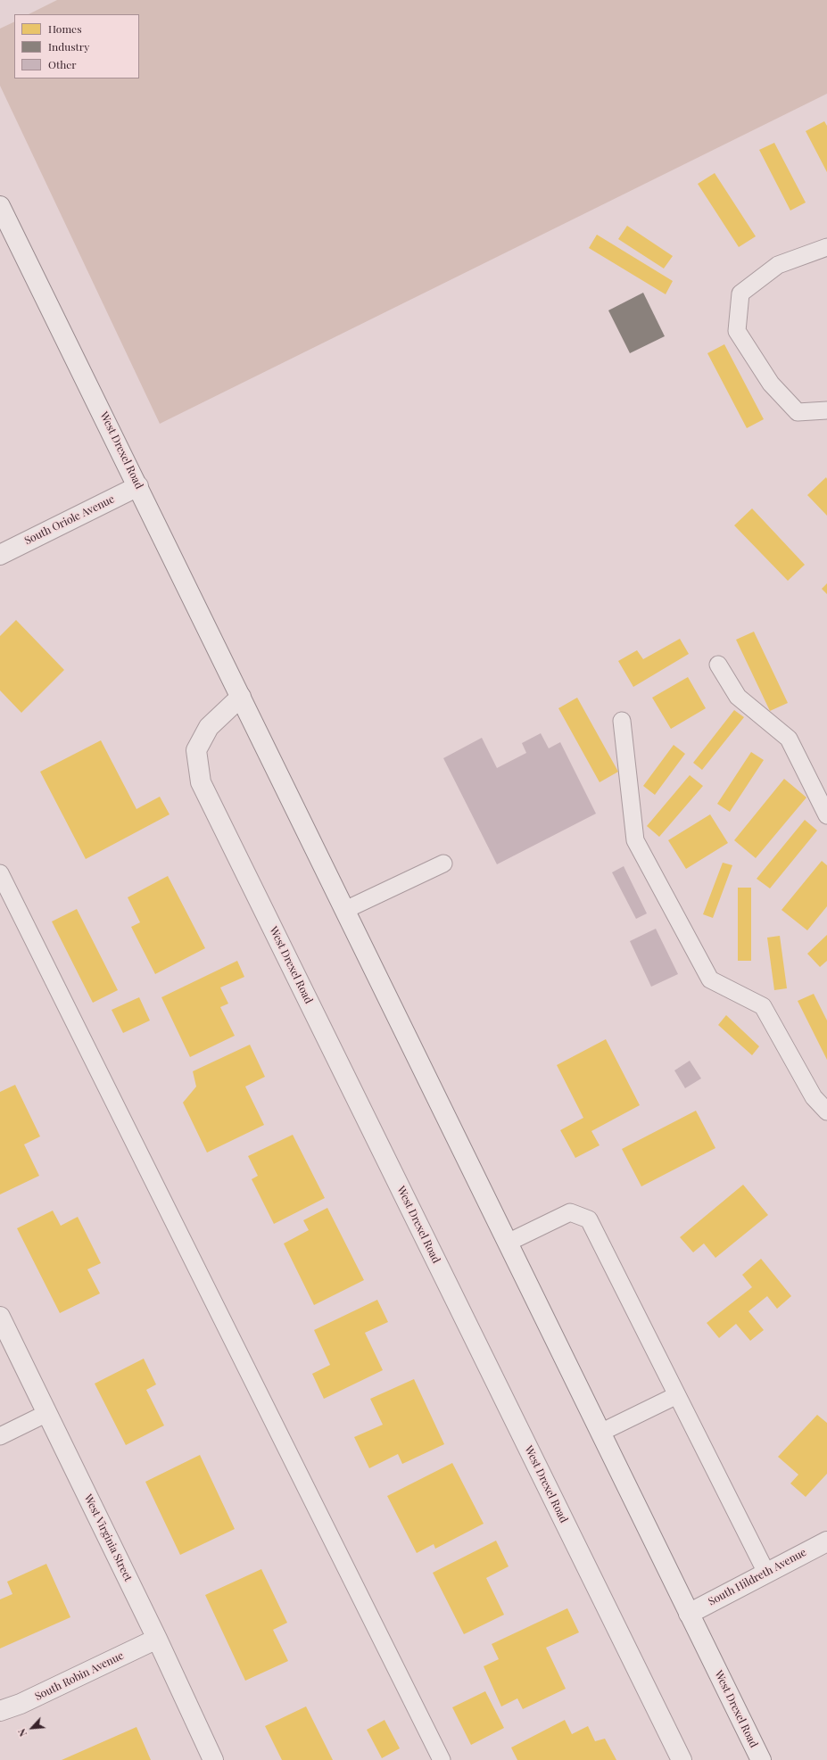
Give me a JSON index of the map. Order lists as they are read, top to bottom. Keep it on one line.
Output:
{"streets":{"street":["West Drexel Road","South Oriole Avenue","West Virginia Street","South Hildreth Avenue","South Robin Avenue"]},"crossings":[["West Drexel Road","South Oriole Avenue"],["West Drexel Road","South Hildreth Avenue"],["West Virginia Street","South Robin Avenue"]],"legend":["Homes","Industry","Other"],"north":"bottom left"}
